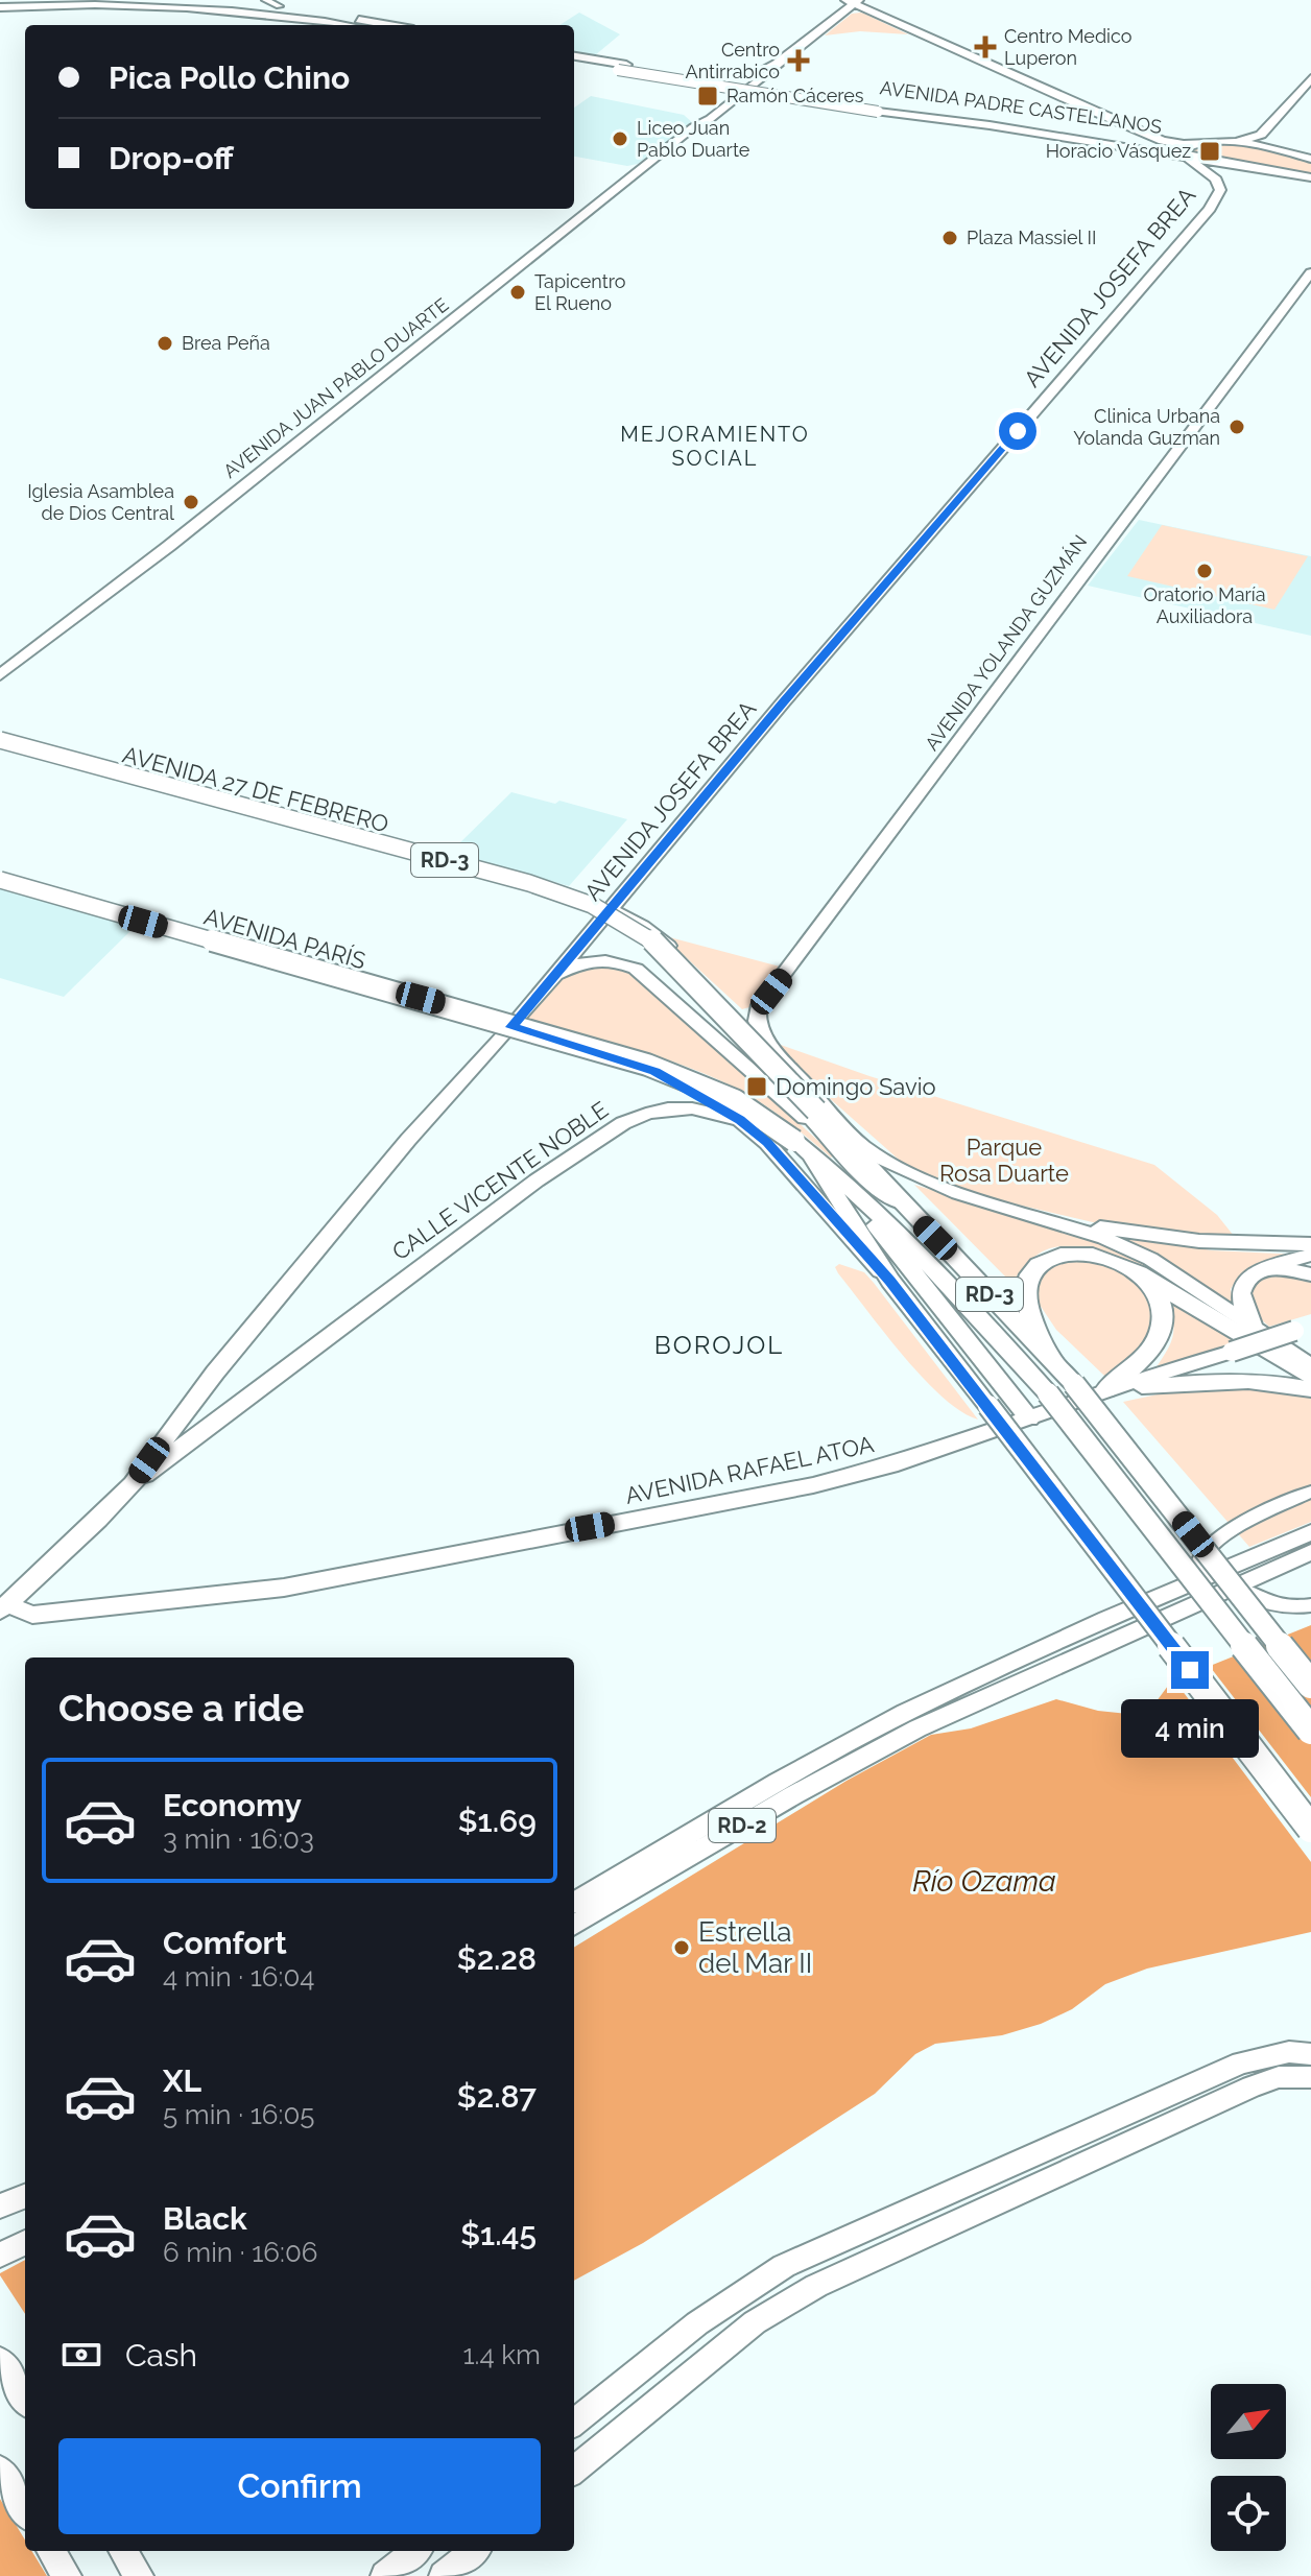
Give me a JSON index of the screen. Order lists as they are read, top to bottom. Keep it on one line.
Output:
{"streets":{"highway":["RD-3"],"main road":["AVENIDA PADRE CASTELLANOS","AVENIDA JOSEFA BREA","AVENIDA JUAN PABLO DUARTE","AVENIDA YOLANDA GUZMÁN","AVENIDA 27 DE FEBRERO","AVENIDA PARÍS","CALLE VICENTE NOBLE","AVENIDA RAFAEL ATOA","RD-2"]},"crossings":[["AVENIDA PADRE CASTELLANOS","AVENIDA JOSEFA BREA"],["AVENIDA JOSEFA BREA","AVENIDA 27 DE FEBRERO"],["AVENIDA JOSEFA BREA","AVENIDA PARÍS"],["AVENIDA JOSEFA BREA","CALLE VICENTE NOBLE"],["AVENIDA 27 DE FEBRERO","RD-3"],["RD-3","AVENIDA PARÍS"],["RD-3","CALLE VICENTE NOBLE"],["AVENIDA PARÍS","CALLE VICENTE NOBLE"]],"districts":["MEJORAMIENTO SOCIAL","BOROJOL"],"water":["Río Ozama"],"parks":["Parque Rosa Duarte"],"places":{"health":["Centro Medico Luperon","Centro Antirrabico"],"transit":["Ramón Cáceres","Horacio Vásquez","Domingo Savio"],"other":["Liceo Juan Pablo Duarte","Plaza Massiel II","Tapicentro El Rueno","Brea Peña","Clinica Urbana Yolanda Guzman","Iglesia Asamblea de Dios Central","Oratorio María Auxiliadora","Estrella del Mar II"]},"north":"top right","page":{"banner":["Pica Pollo Chino","Drop-off"],"heading":"Choose a ride","bubble":"4 min","list":[{"name":"Economy","note":"3 min · 16:03","value":"$1.69"},{"name":"Comfort","note":"4 min · 16:04","value":"$2.28"},{"name":"XL","note":"5 min · 16:05","value":"$2.87"},{"name":"Black","note":"6 min · 16:06","value":"$1.45"}],"pay":["Cash","1.4 km"],"buttons":"Confirm"}}
